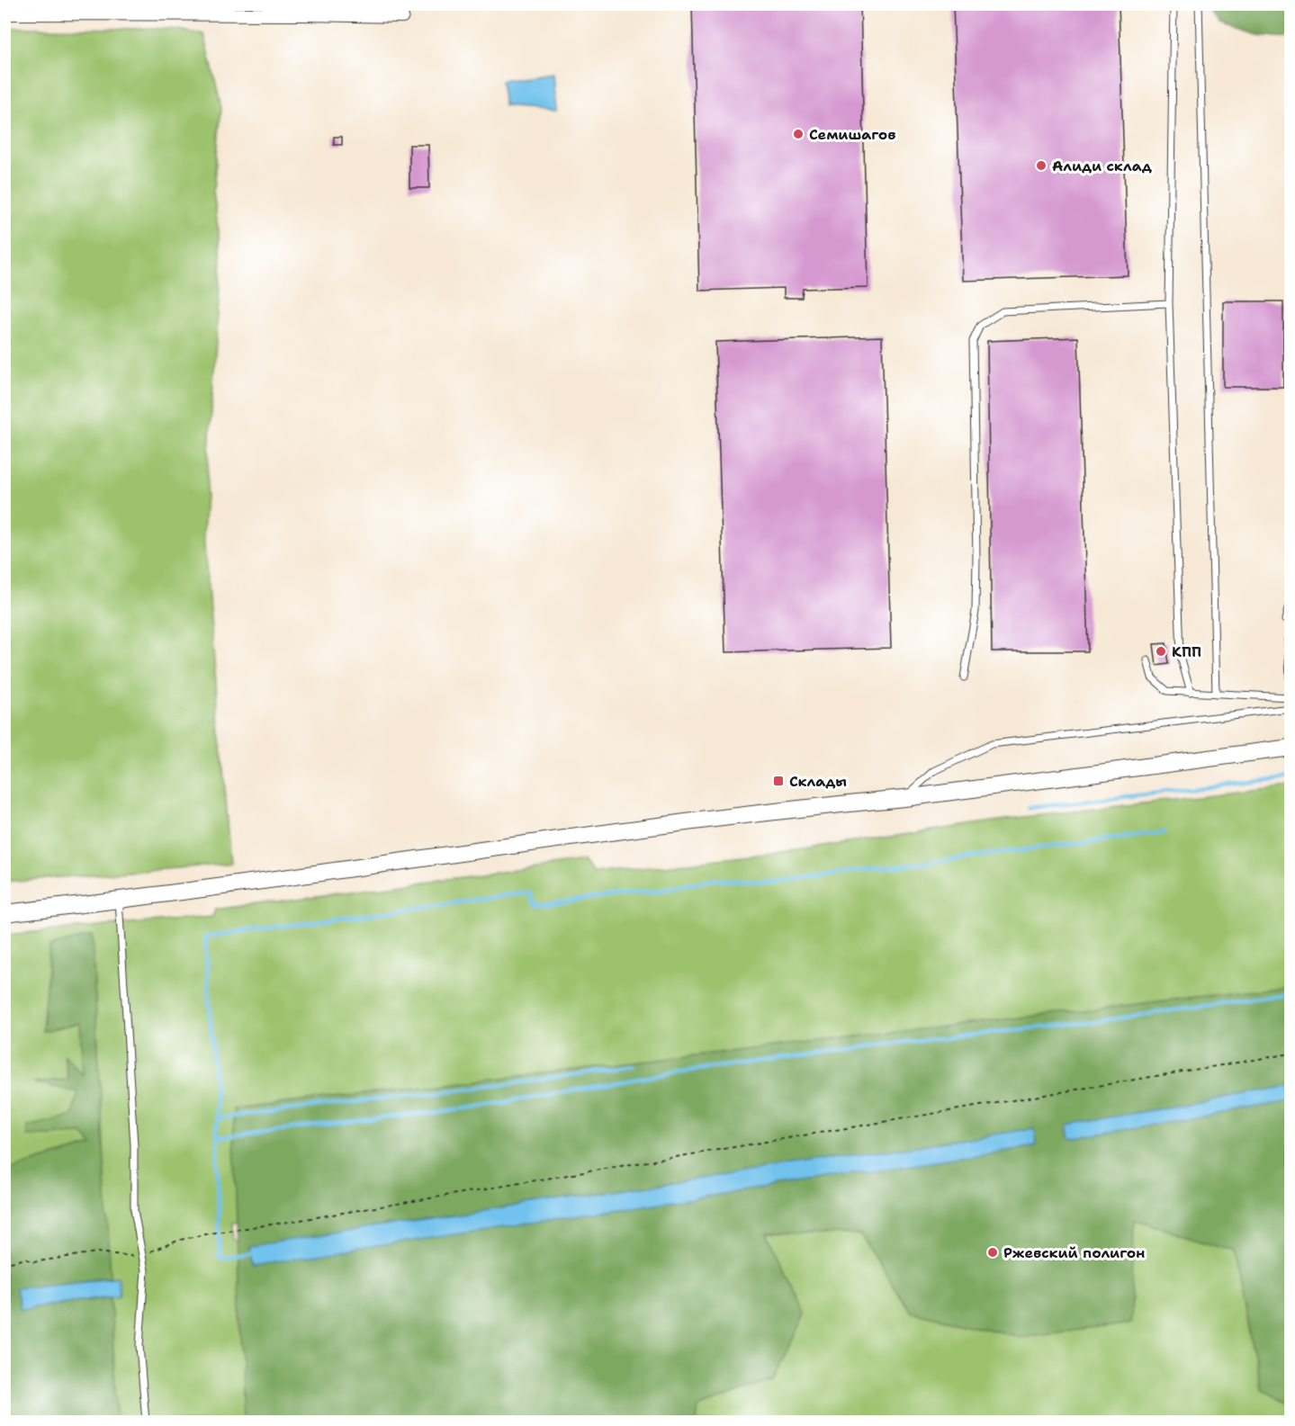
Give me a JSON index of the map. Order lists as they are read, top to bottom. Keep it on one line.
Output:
{"places":{"other":["Семишагов","Алиди склад","КПП","Ржевский полигон"],"transit":["Склады"]}}
